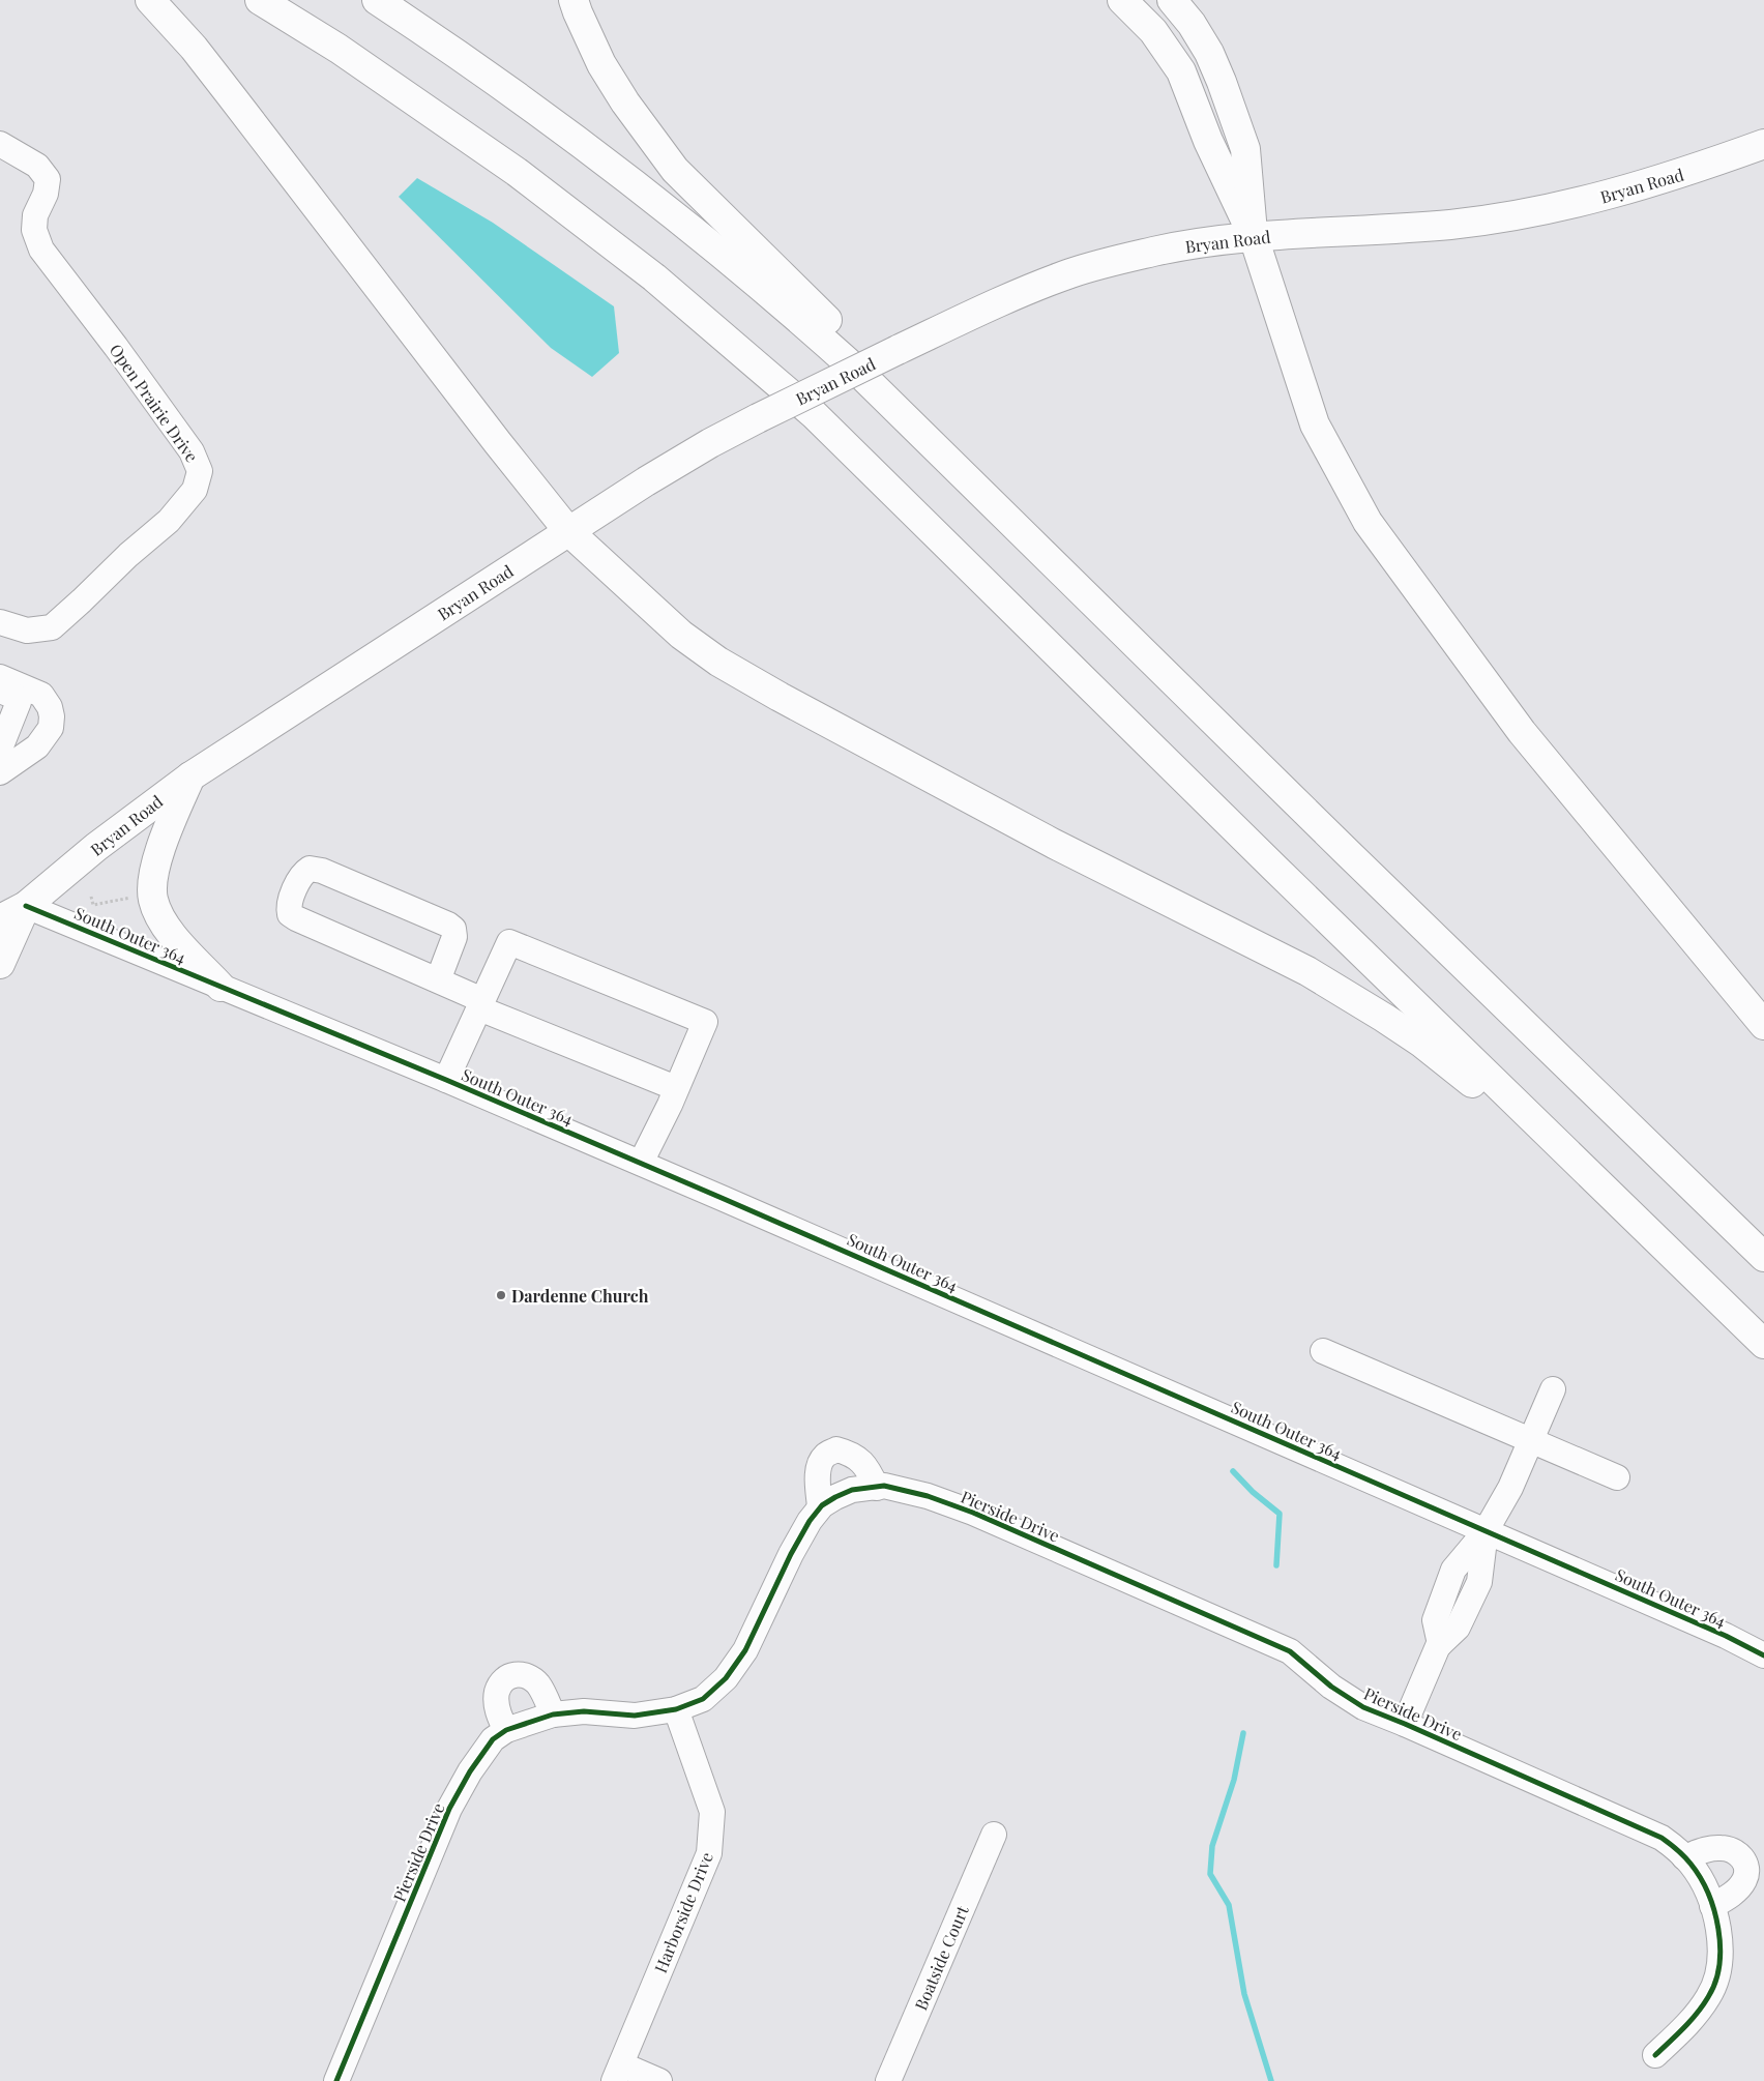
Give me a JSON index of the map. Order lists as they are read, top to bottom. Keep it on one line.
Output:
{"streets":{"main road":["Bryan Road"],"street":["Open Prairie Drive","South Outer 364","Pierside Drive","Harborside Drive","Boatside Court"]},"crossings":[["Bryan Road","South Outer 364"],["South Outer 364","Pierside Drive"],["Pierside Drive","Harborside Drive"]],"places":["Dardenne Church"]}
